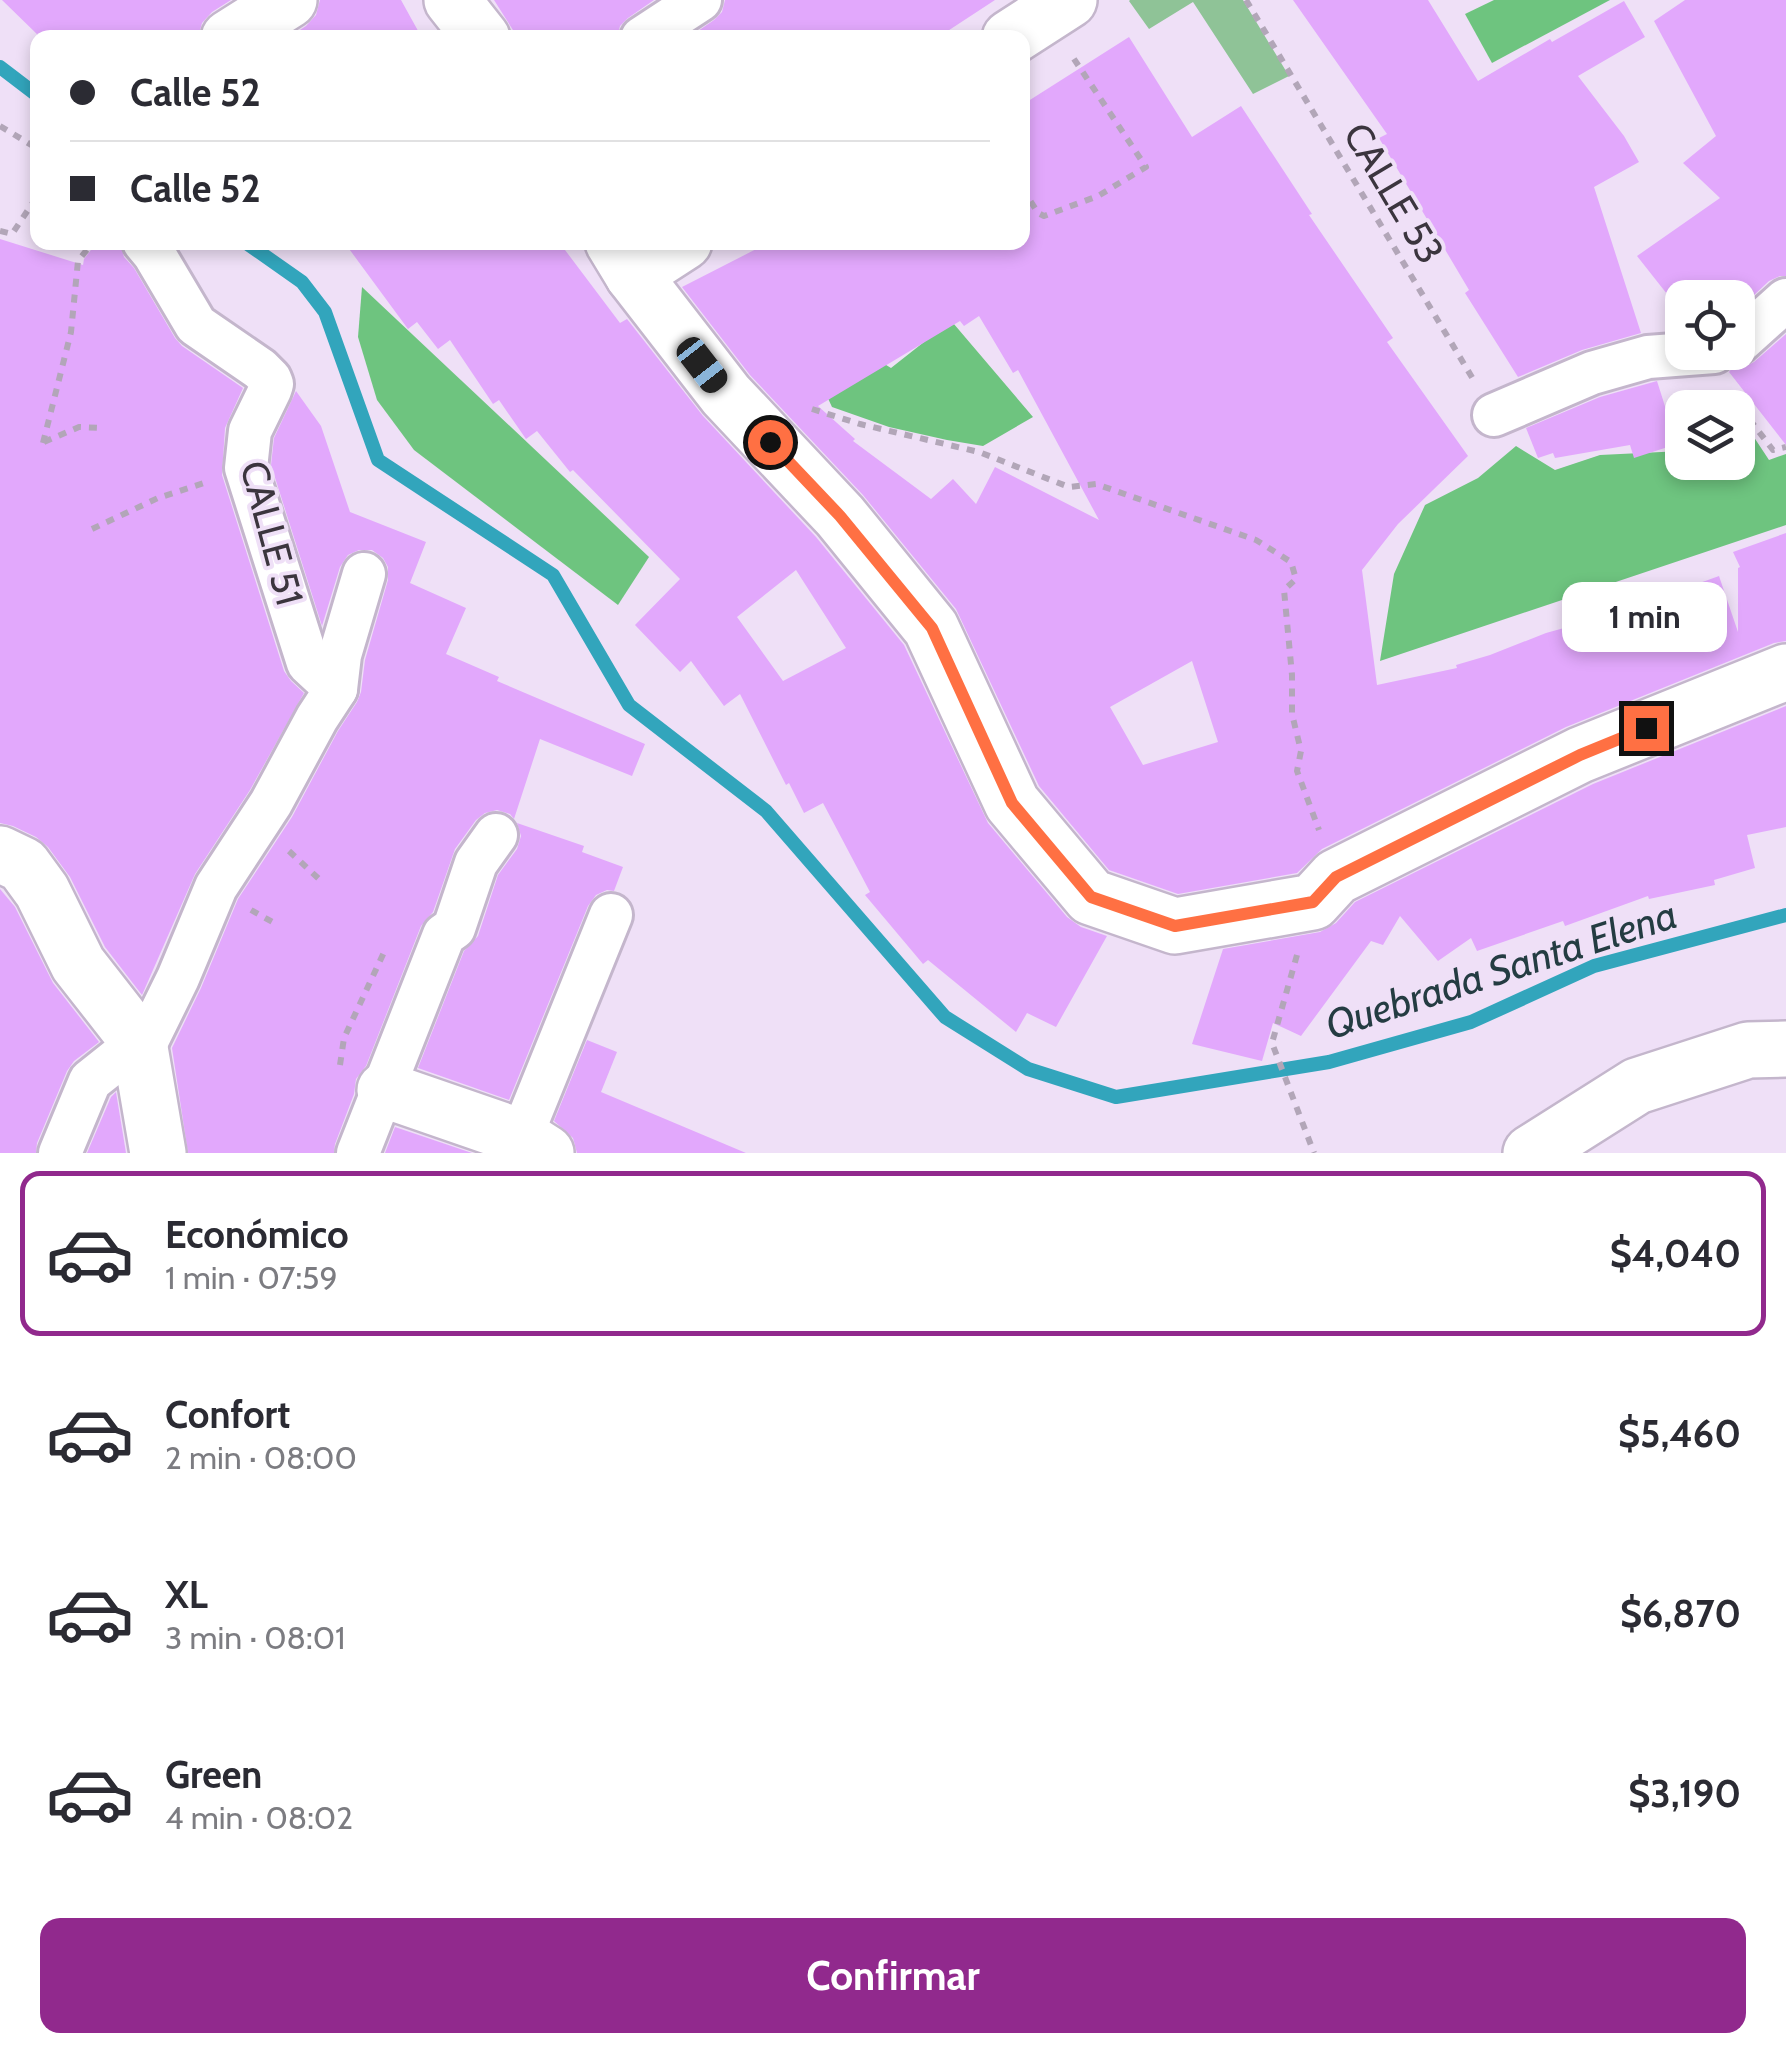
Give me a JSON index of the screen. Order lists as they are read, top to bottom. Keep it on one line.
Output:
{"streets":{"street":["CALLE 51"],"path":["CALLE 53"]},"water":["Quebrada Santa Elena"],"page":{"banner":["Calle 52","Calle 52"],"bubble":"1 min","list":[{"name":"Económico","note":"1 min · 07:59","value":"$4,040"},{"name":"Confort","note":"2 min · 08:00","value":"$5,460"},{"name":"XL","note":"3 min · 08:01","value":"$6,870"},{"name":"Green","note":"4 min · 08:02","value":"$3,190"}],"buttons":"Confirmar"}}
